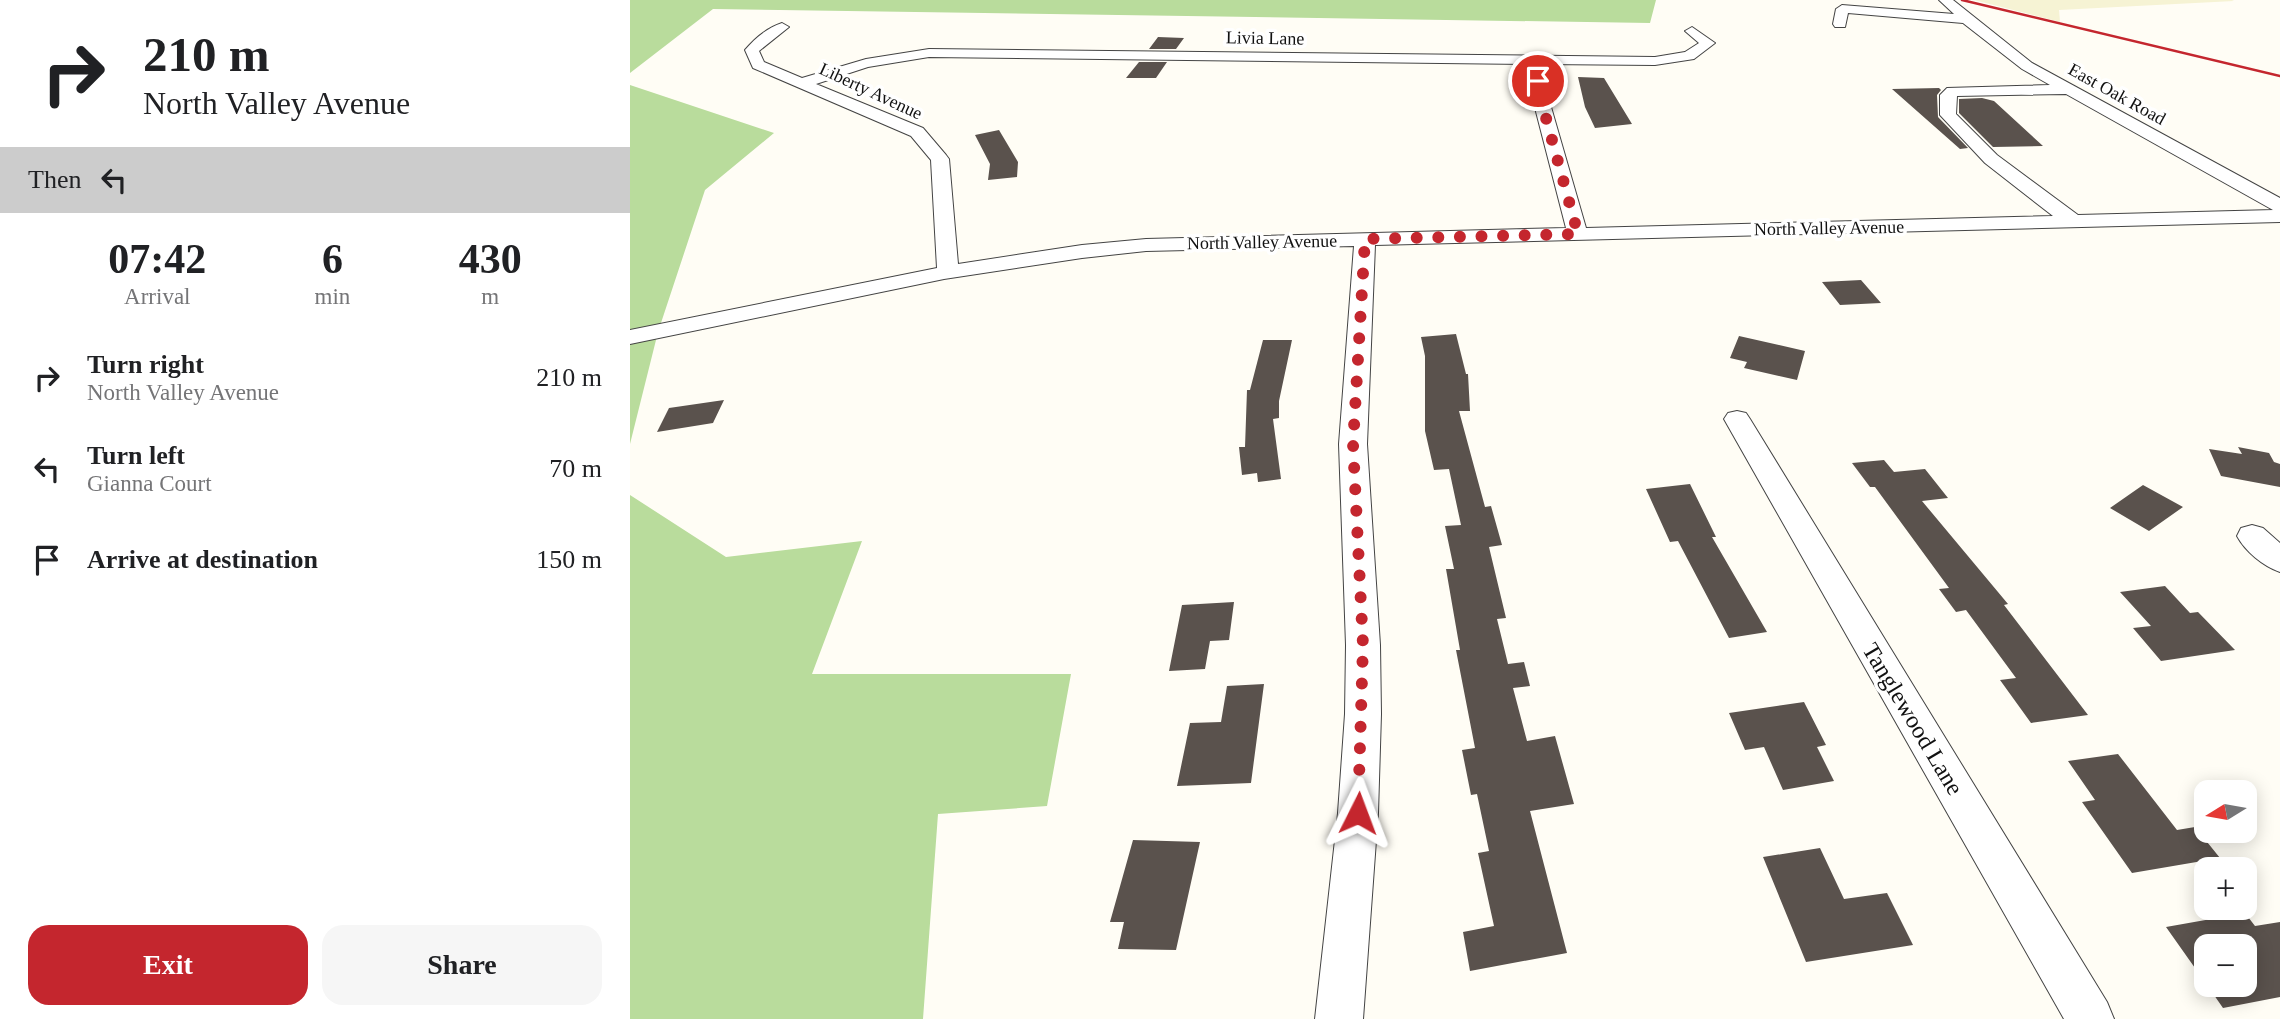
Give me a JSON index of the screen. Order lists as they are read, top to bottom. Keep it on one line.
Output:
{"streets":{"street":["Livia Lane","Liberty Avenue","East Oak Road","North Valley Avenue","Tanglewood Lane"]},"crossings":[["Livia Lane","Liberty Avenue"],["Liberty Avenue","North Valley Avenue"]],"north":"left","page":{"turn":["210 m","North Valley Avenue"],"then":"Then","eta":["07:42","Arrival","6","min","430","m"],"list":[{"name":"Turn right","note":"North Valley Avenue","value":"210 m"},{"name":"Turn left","note":"Gianna Court","value":"70 m"},{"name":"Arrive at destination","value":"150 m"}],"map_buttons":["+","−"],"buttons":["Exit","Share"]}}
